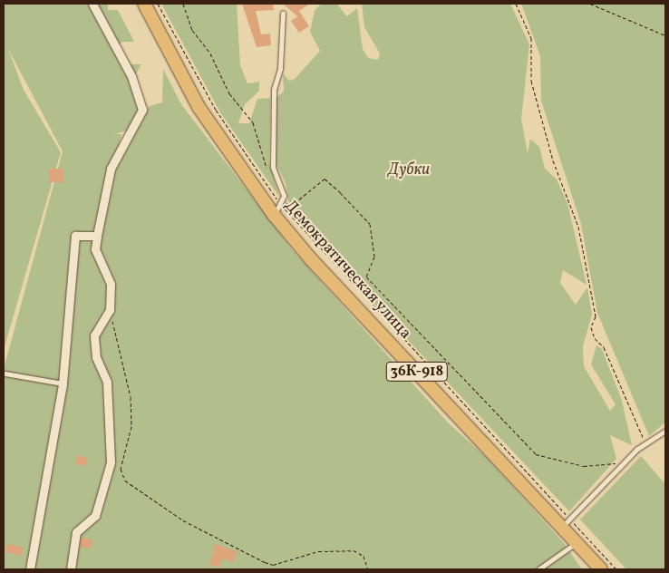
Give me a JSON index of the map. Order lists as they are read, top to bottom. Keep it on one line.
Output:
{"streets":{"main road":["Демократическая улица","36К-918"]},"parks":["Дубки"]}
